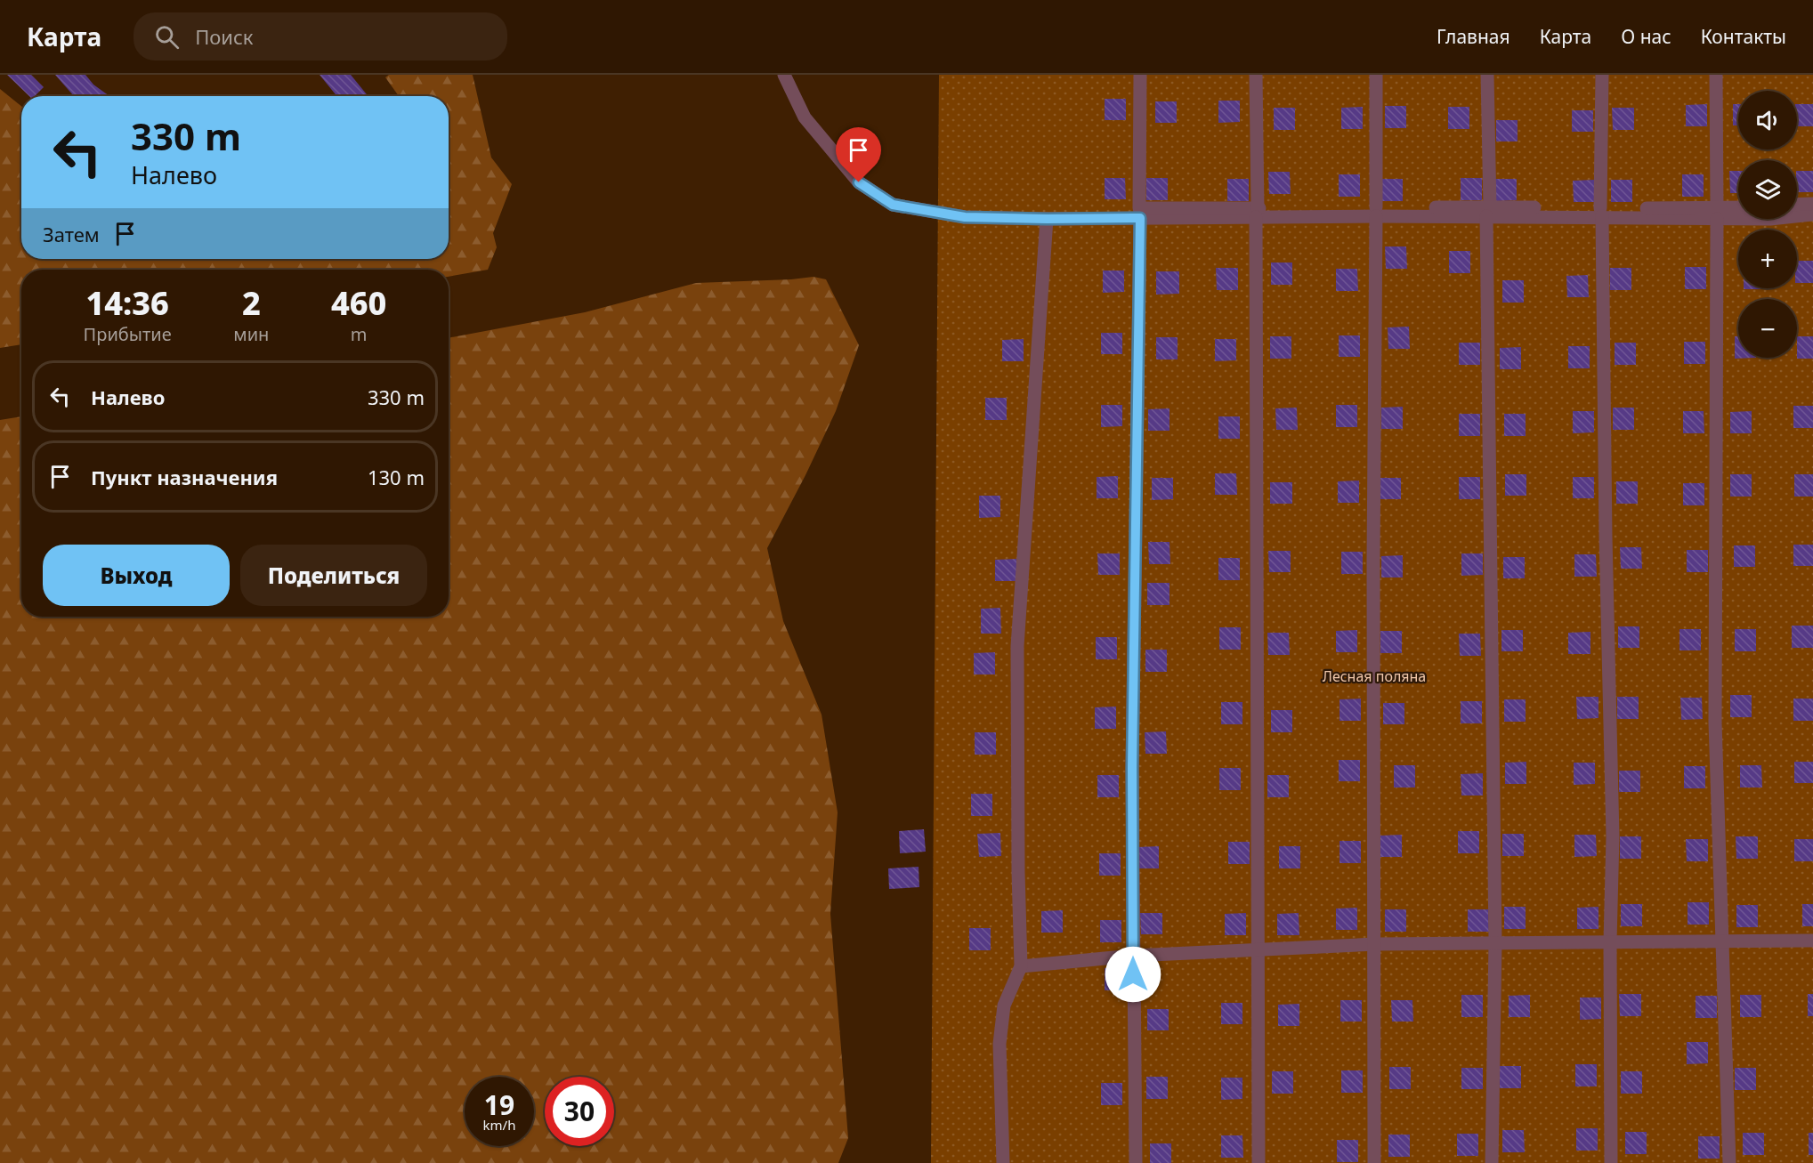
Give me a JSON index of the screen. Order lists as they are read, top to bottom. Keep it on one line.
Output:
{"parks":["Лесная поляна"],"page":{"header":"Карта","search":"Поиск","nav":["Главная","Карта","О нас","Контакты"],"map_buttons":["+","−"],"turn":["330 m","Налево"],"then":"Затем","eta":["14:36","Прибытие","2","мин","460","m"],"list":[{"name":"Налево","value":"330 m"},{"name":"Пункт назначения","value":"130 m"}],"buttons":["Выход","Поделиться"],"speed":"19 km/h","limit":"30"}}
